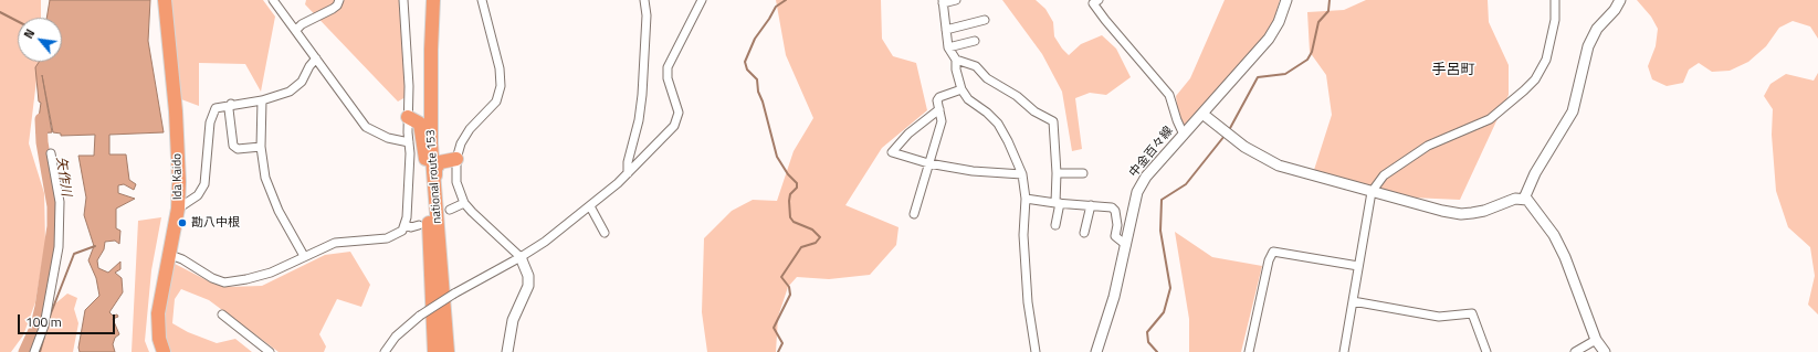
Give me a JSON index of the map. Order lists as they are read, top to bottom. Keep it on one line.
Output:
{"streets":{"highway":["Ida Kaido","national route 153"],"street":["中金百々線"]},"districts":["手呂町"],"water":["矢作川"],"places":["勘八中根"],"scale_bar":"100 m","north":"top left"}
